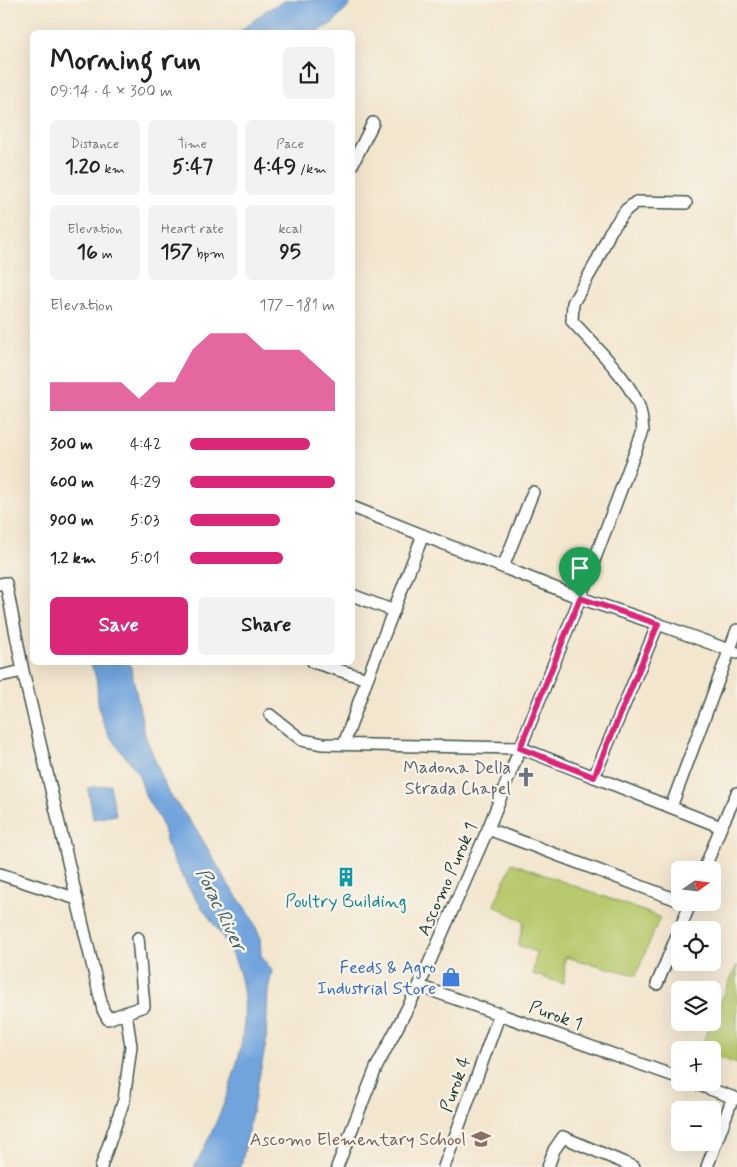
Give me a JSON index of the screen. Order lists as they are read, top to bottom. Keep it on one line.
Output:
{"streets":{"street":["Ascomo Purok 1","Purok 1","Purok 4"]},"crossings":[["Ascomo Purok 1","Purok 1"],["Purok 1","Purok 4"]],"water":["Porac River"],"places":{"church":["Madona Della Strada Chapel"],"building":["Poultry Building"],"shop":["Feeds & Agro Industrial Store"],"school or university":["Ascomo Elementary School"]},"north":"right","page":{"heading":["Morning run","09:14 · 4 × 300 m"],"stats":[["Distance","1.20 km"],["Time","5:47"],["Pace","4:49 /km"],["Elevation","16 m"],["Heart rate","157 bpm"],["kcal","95"]],"chart":["Elevation","177–181 m"],"list":[{"name":"300 m","note":"4:42"},{"name":"600 m","note":"4:29"},{"name":"900 m","note":"5:03"},{"name":"1.2 km","note":"5:01"}],"buttons":["Save","Share"],"map_buttons":["+","−"]}}
